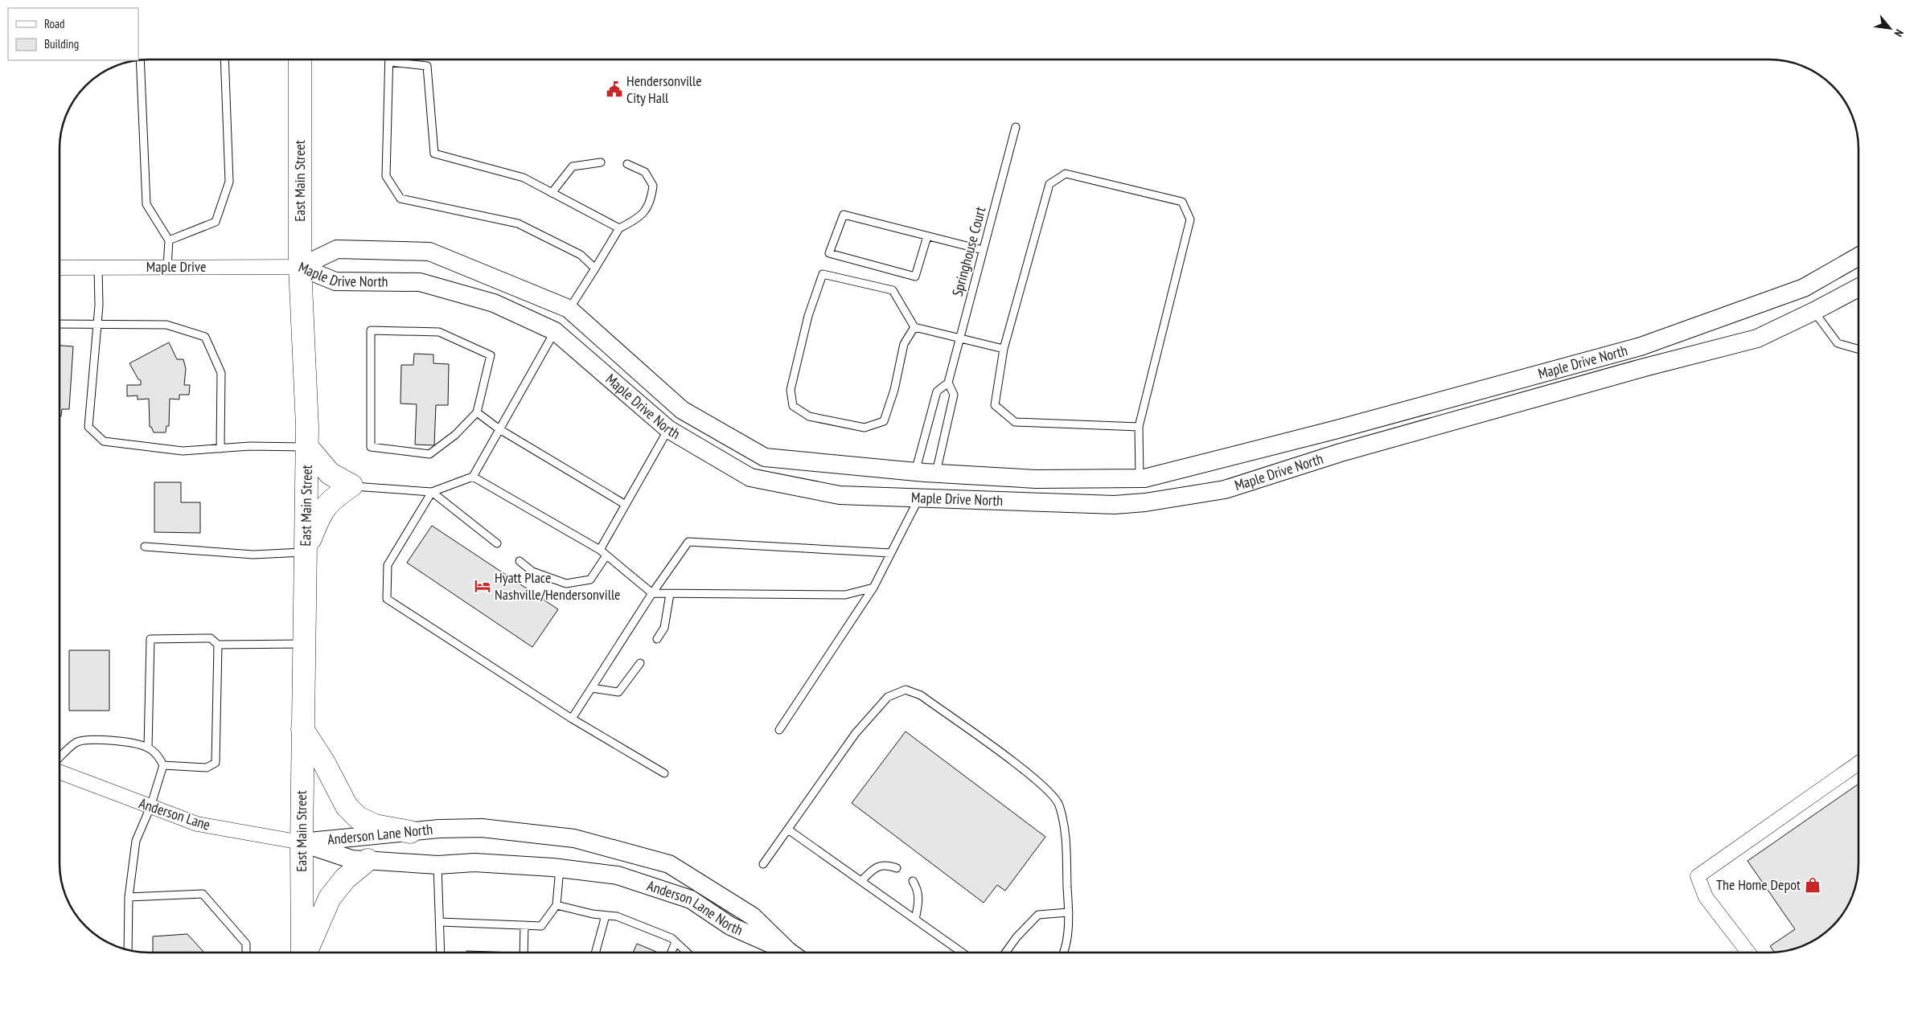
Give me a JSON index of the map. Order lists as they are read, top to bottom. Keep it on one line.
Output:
{"streets":{"main road":["East Main Street"],"street":["Maple Drive","Maple Drive North","Anderson Lane","Anderson Lane North"],"lane":["Springhouse Court"]},"crossings":[["East Main Street","Maple Drive"],["East Main Street","Maple Drive North"],["East Main Street","Anderson Lane"],["East Main Street","Anderson Lane North"],["Maple Drive","Maple Drive North"],["Anderson Lane","Anderson Lane North"]],"places":{"public building":["Hendersonville City Hall"],"hotel":["Hyatt Place Nashville/Hendersonville"],"shop":["The Home Depot"]},"legend":["Road","Building"],"north":"bottom right"}
